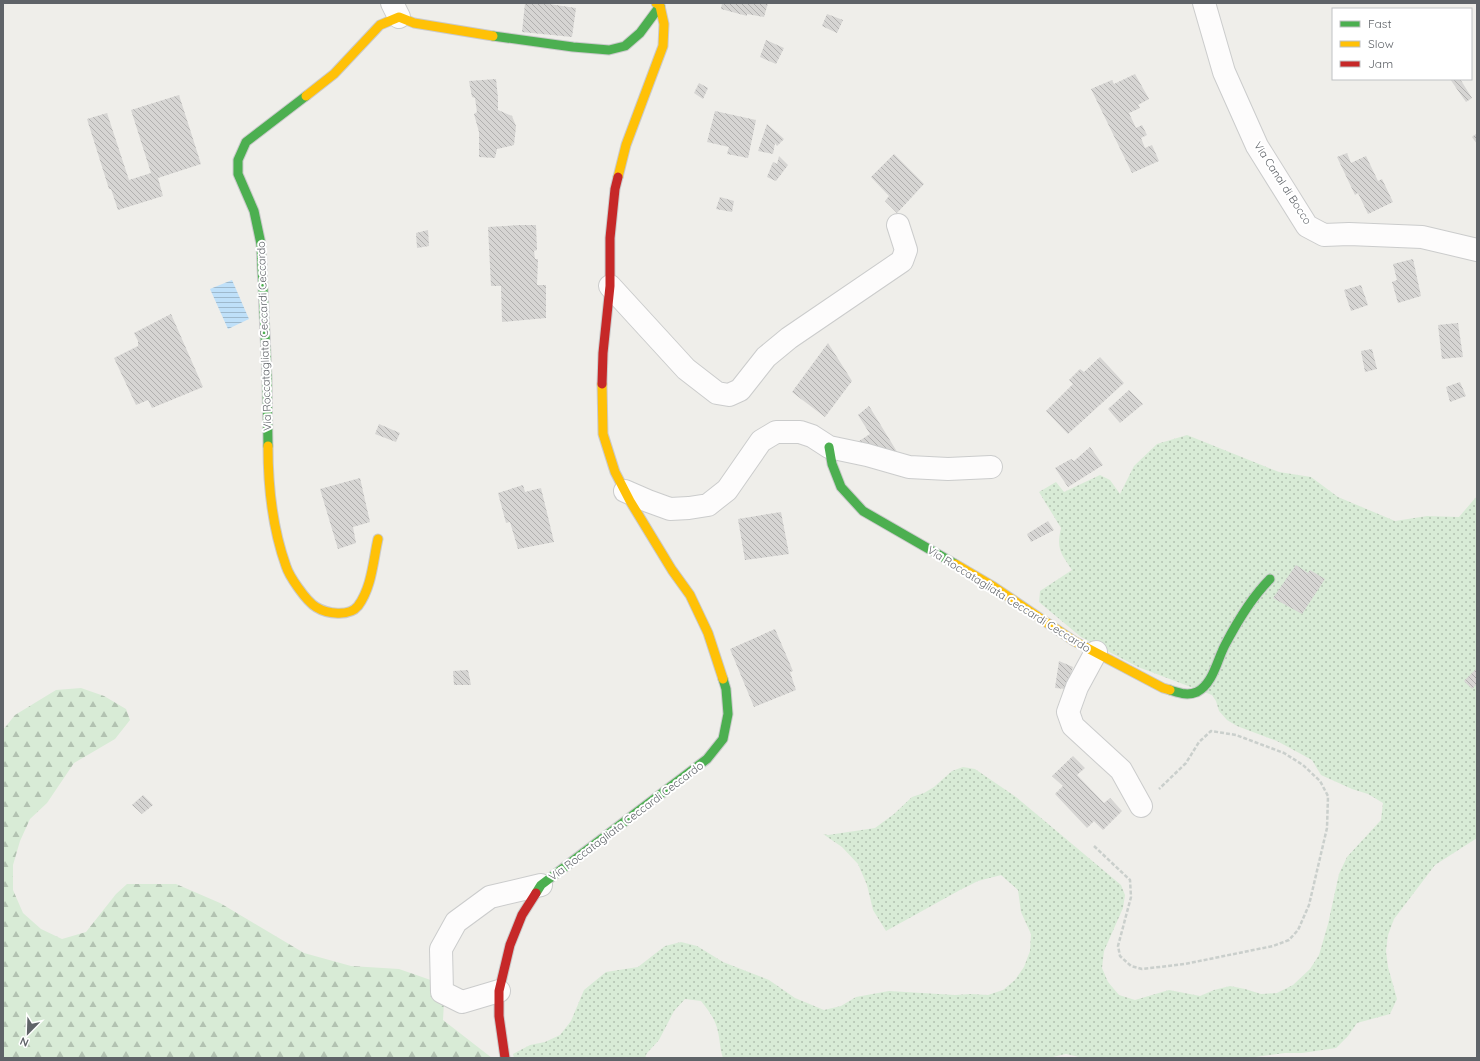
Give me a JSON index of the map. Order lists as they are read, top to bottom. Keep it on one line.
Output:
{"streets":{"street":["Via Canal di Bocco","Via Roccatagliata Ceccardi Ceccardo"]},"legend":["Fast","Slow","Jam"],"north":"bottom left"}
